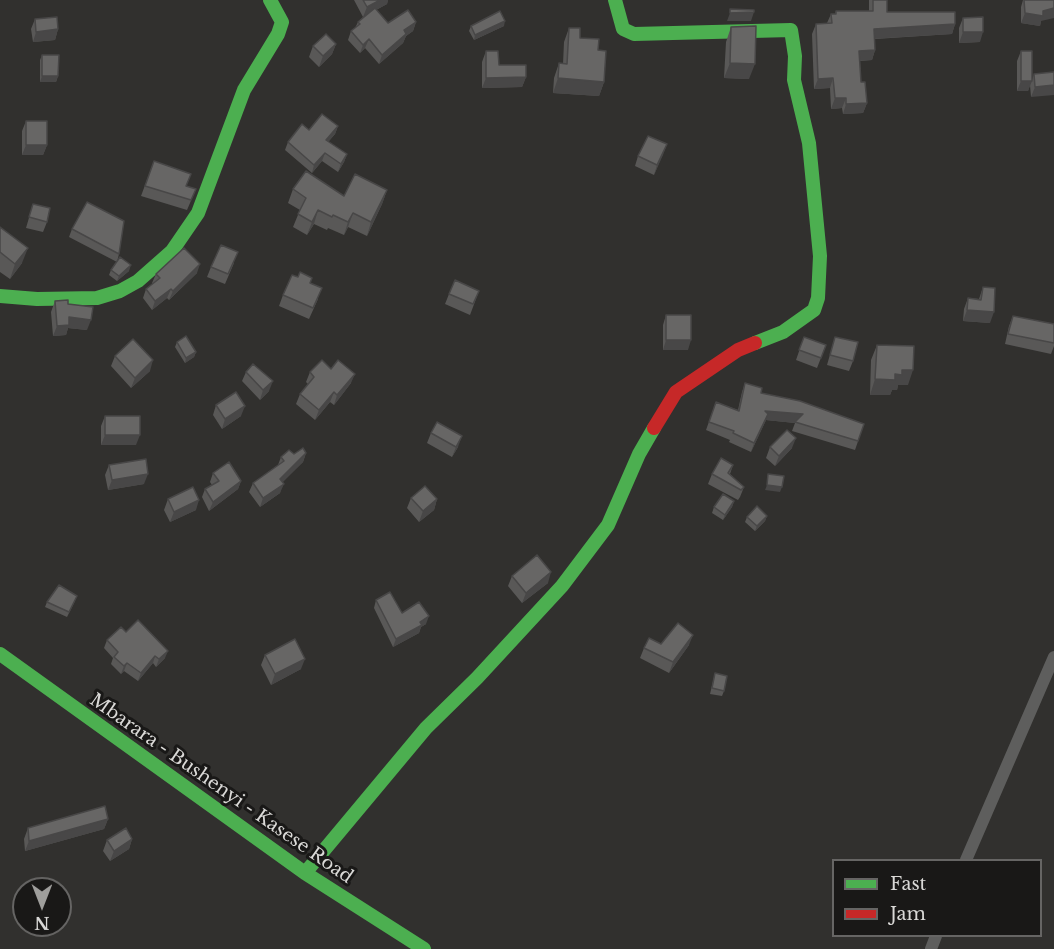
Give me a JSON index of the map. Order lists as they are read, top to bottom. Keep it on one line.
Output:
{"streets":{"street":["Mbarara - Bushenyi - Kasese Road"]},"legend":["Fast","Jam"],"north":"bottom"}
